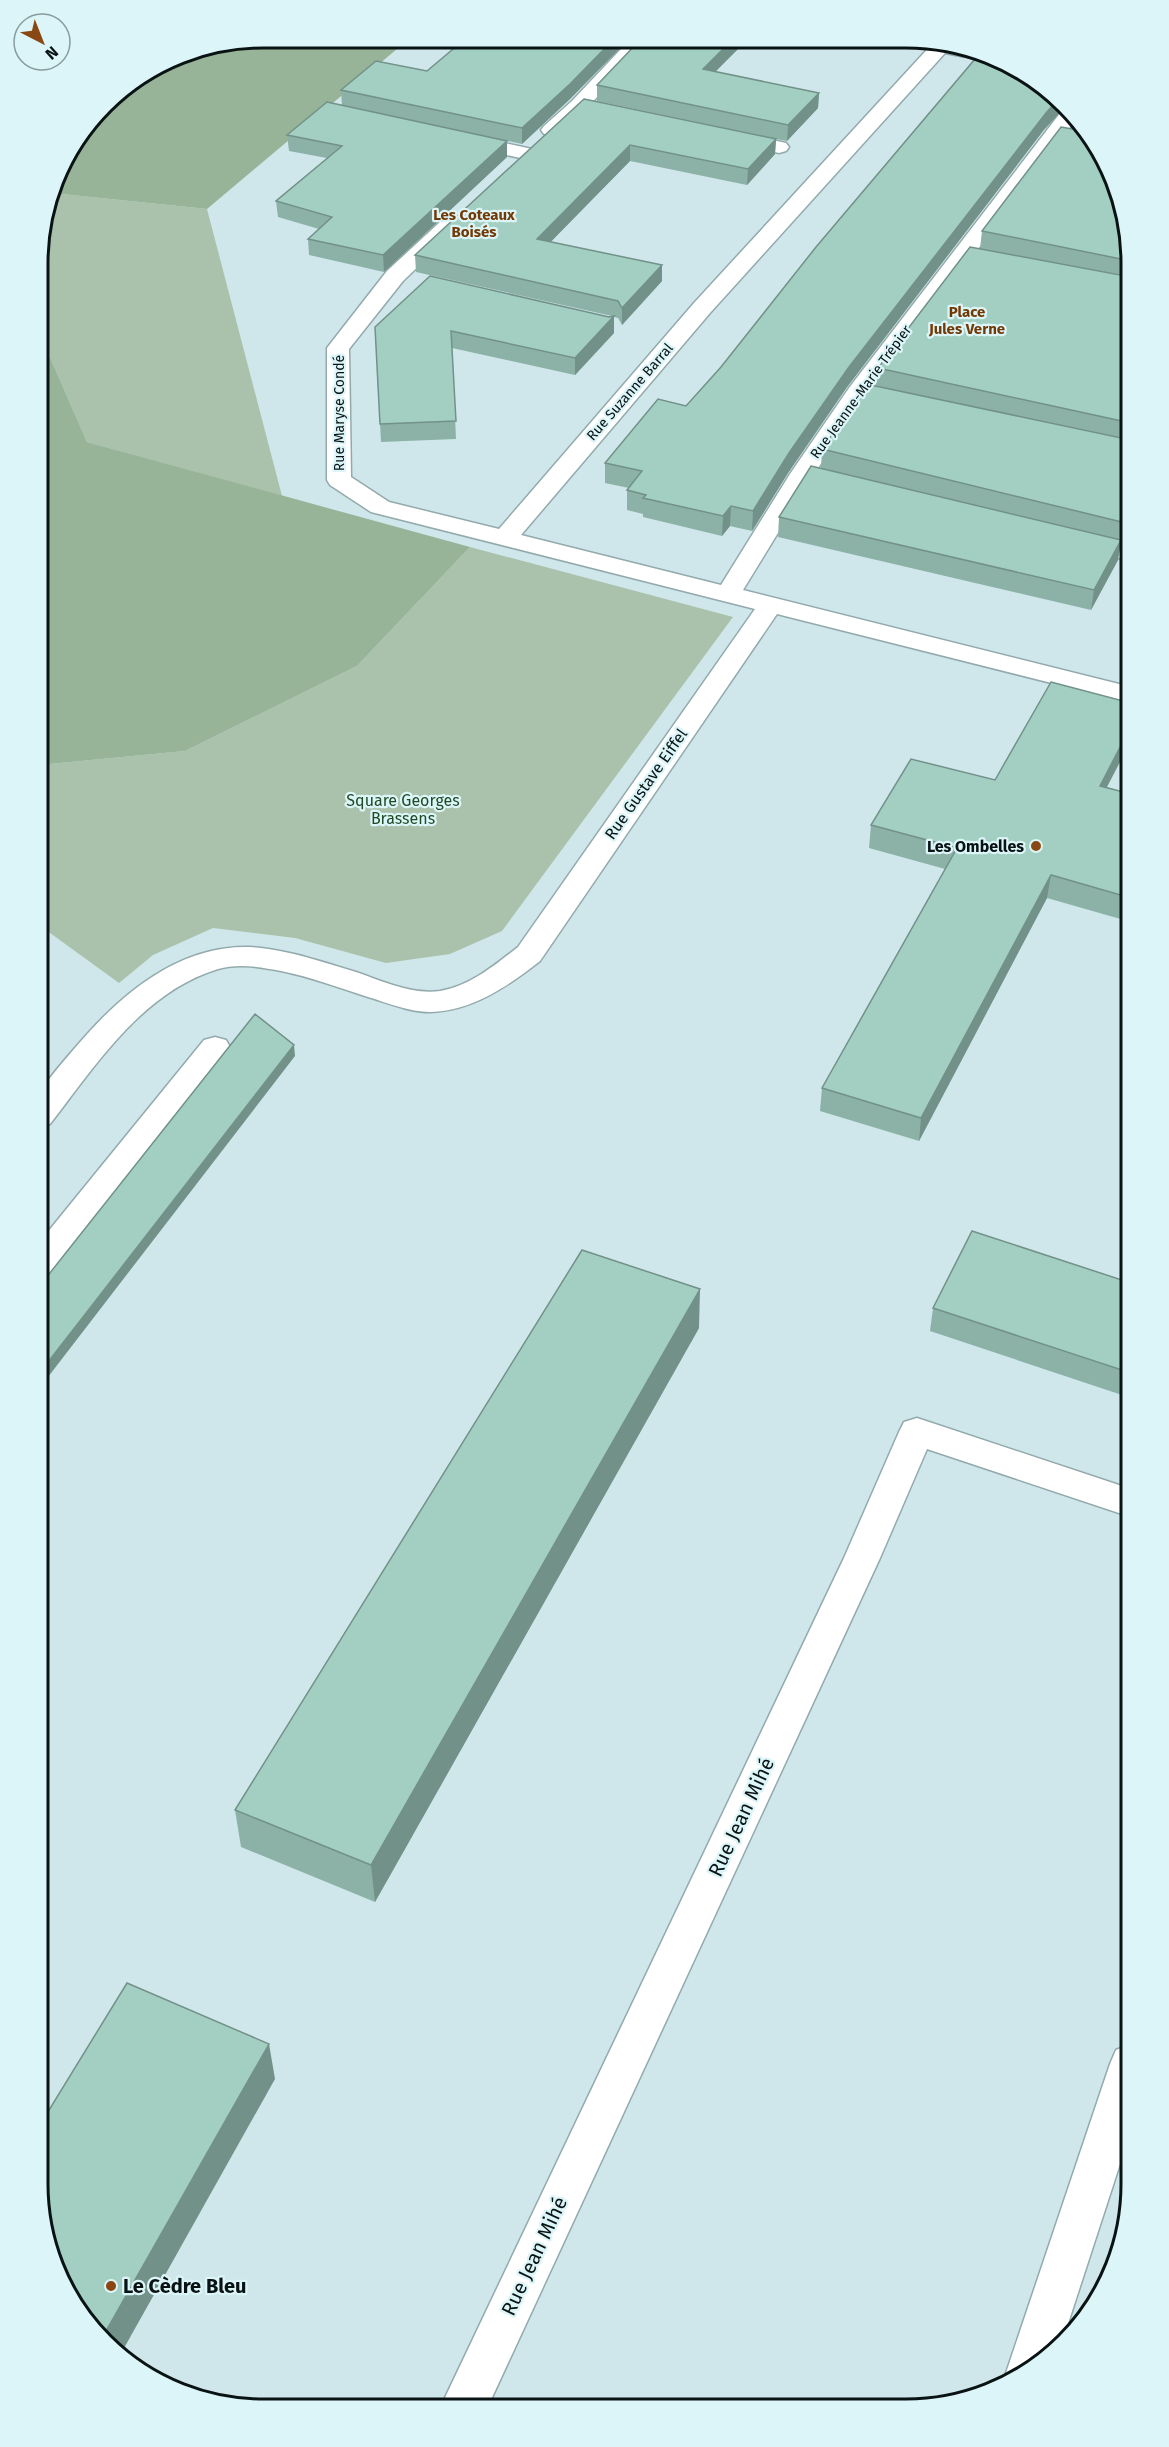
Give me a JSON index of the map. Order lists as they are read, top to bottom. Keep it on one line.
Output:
{"streets":{"street":["Rue Suzanne Barral","Rue Jeanne-Marie Trépier","Rue Maryse Condé","Rue Gustave Eiffel","Rue Jean Mihé"]},"crossings":[["Rue Suzanne Barral","Rue Maryse Condé"]],"districts":["Les Coteaux Boisés","Place Jules Verne"],"parks":["Square Georges Brassens"],"places":["Les Ombelles","Le Cèdre Bleu"],"north":"bottom right"}
